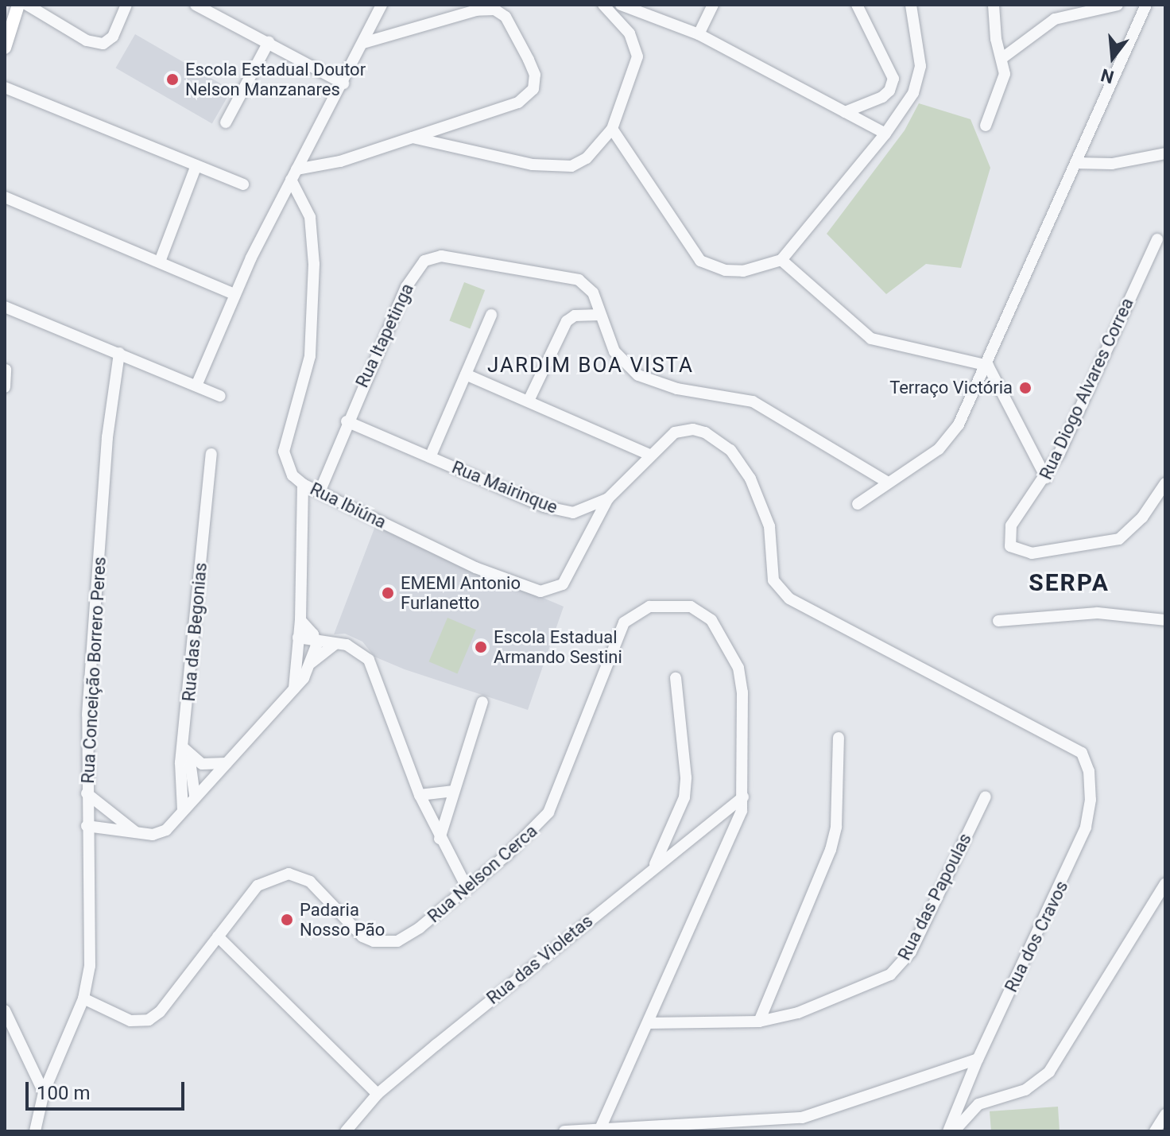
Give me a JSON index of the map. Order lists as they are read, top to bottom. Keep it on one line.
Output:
{"streets":{"street":["Rua Itapetinga","Rua Diogo Alvares Correa","Rua Mairinque","Rua Ibiúna","Rua das Begonias","Rua Conceição Borrero Peres","Rua Nelson Cerca","Rua das Papoulas","Rua dos Cravos","Rua das Violetas"]},"crossings":[["Rua Itapetinga","Rua Mairinque"],["Rua Itapetinga","Rua Ibiúna"],["Rua Mairinque","Rua Ibiúna"],["Rua Mairinque","Rua dos Cravos"],["Rua Conceição Borrero Peres","Rua Nelson Cerca"],["Rua Nelson Cerca","Rua das Papoulas"],["Rua Nelson Cerca","Rua das Violetas"]],"districts":["JARDIM BOA VISTA","SERPA"],"places":["Escola Estadual Doutor Nelson Manzanares","Terraço Victória","EMEMI Antonio Furlanetto","Escola Estadual Armando Sestini","Padaria Nosso Pão"],"scale_bar":"100 m","north":"bottom"}
